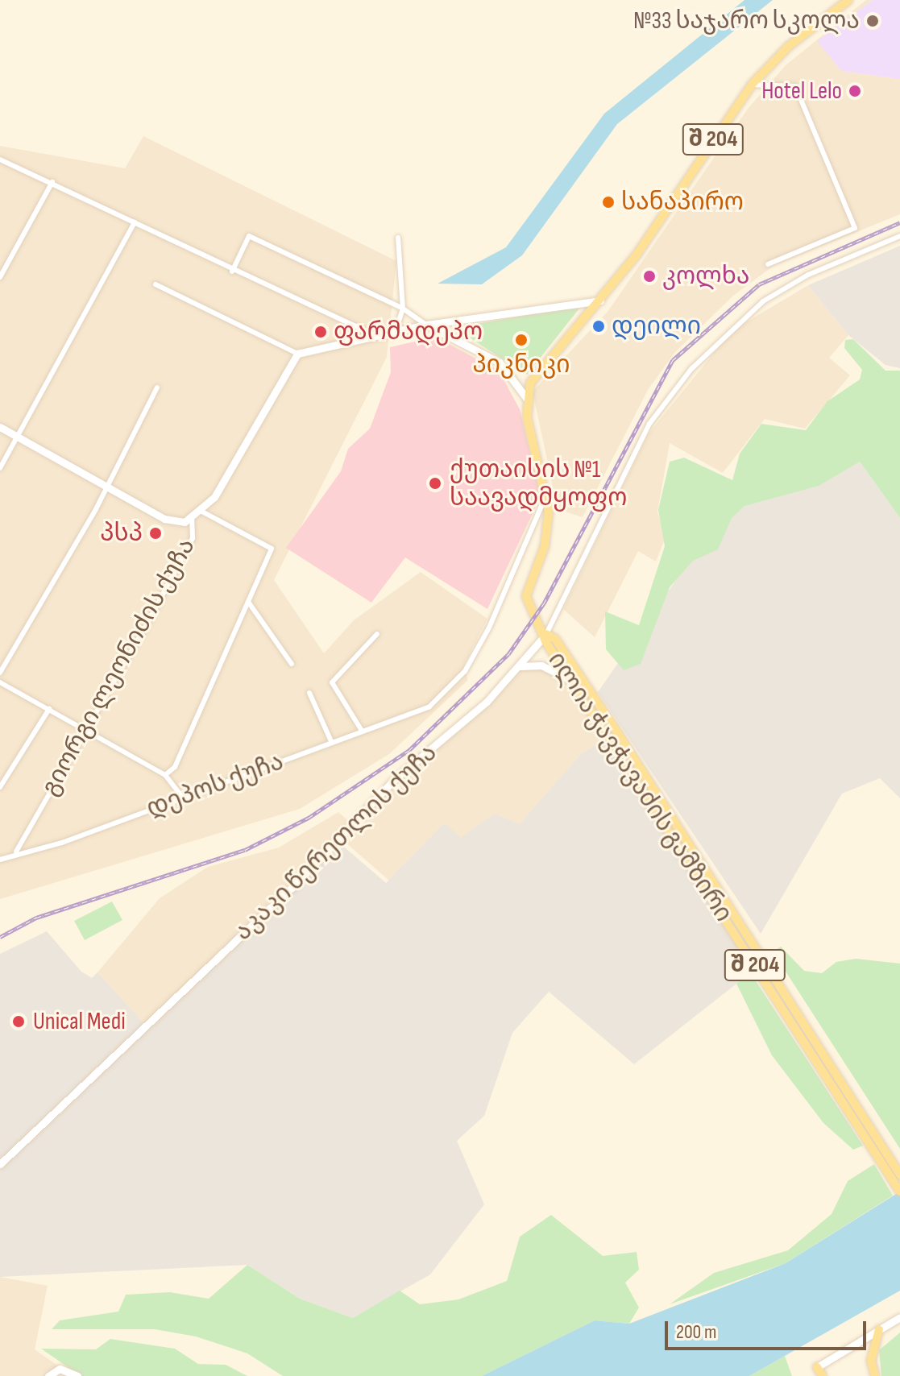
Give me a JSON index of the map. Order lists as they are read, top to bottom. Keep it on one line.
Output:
{"streets":{"main road":["შ 204","ილია ჭავჭავაძის გამზირი"],"street":["გიორგი ლეონიძის ქუჩა","დეპოს ქუჩა","აკაკი წერეთლის ქუჩა"]},"crossings":[["შ 204","დეპოს ქუჩა"],["შ 204","ილია ჭავჭავაძის გამზირი"],["შ 204","აკაკი წერეთლის ქუჩა"],["გიორგი ლეონიძის ქუჩა","დეპოს ქუჩა"],["ილია ჭავჭავაძის გამზირი","აკაკი წერეთლის ქუჩა"]],"places":["№33 საჯარო სკოლა","Hotel Lelo","სანაპირო","კოლხა","დეილი","ფარმადეპო","პიკნიკი","ქუთაისის №1 საავადმყოფო","პსპ","Unical Medi"],"scale_bar":"200 m"}
